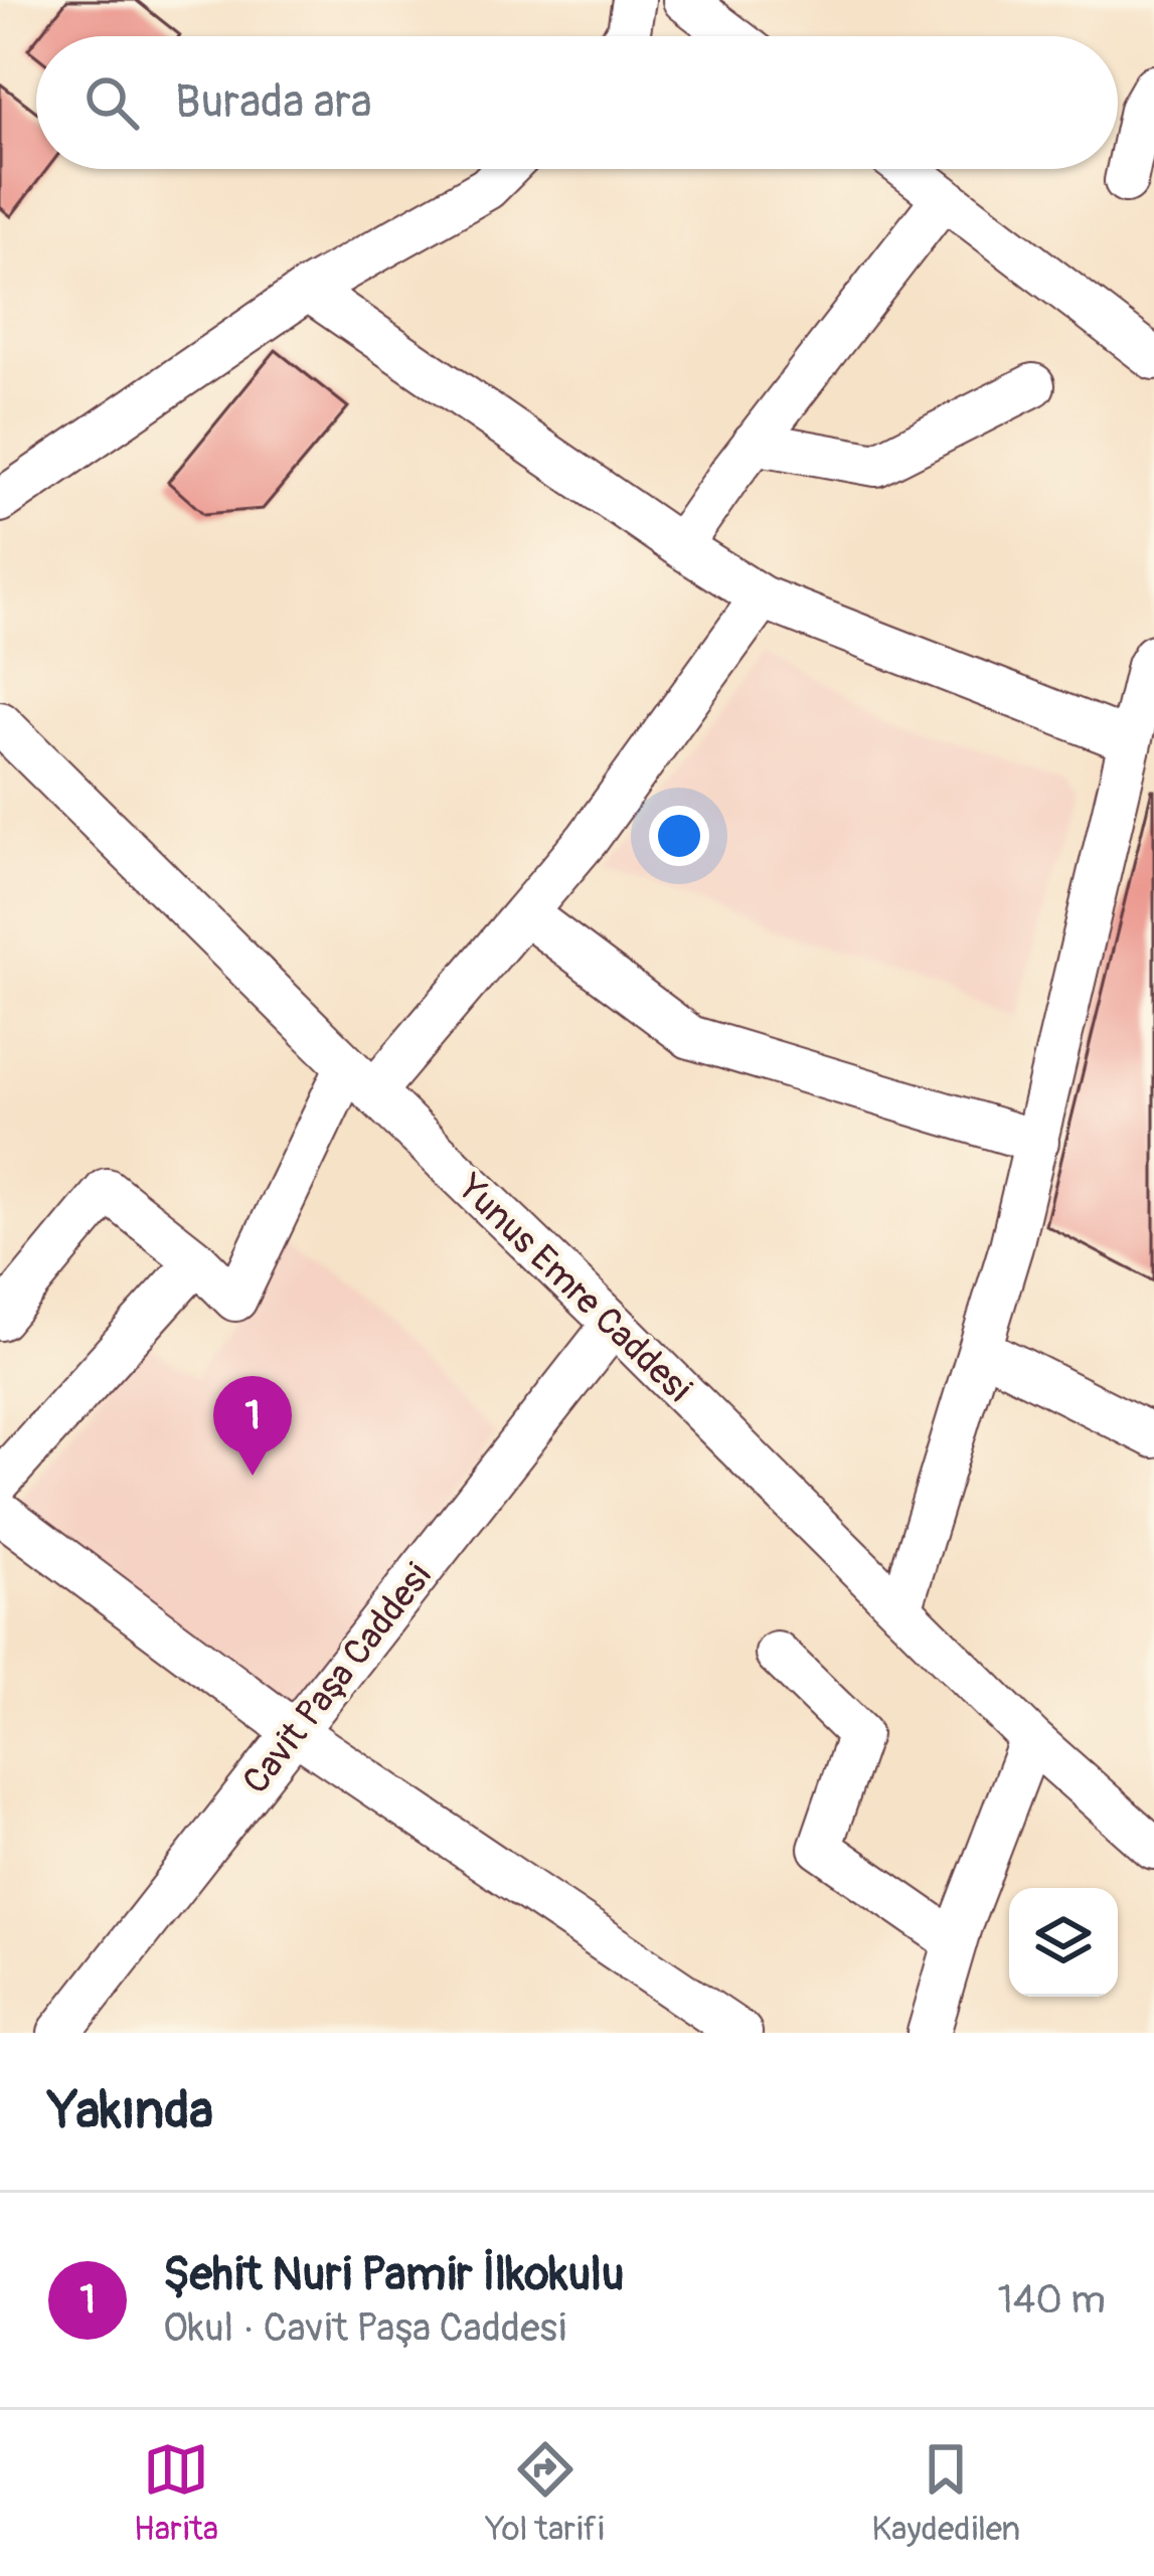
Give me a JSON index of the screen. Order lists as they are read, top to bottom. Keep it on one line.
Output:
{"streets":{"street":["Yunus Emre Caddesi","Cavit Paşa Caddesi"]},"crossings":[["Yunus Emre Caddesi","Cavit Paşa Caddesi"]],"page":{"search":"Burada ara","pins":"1","heading":"Yakında","list":[{"mark":"1","name":"Şehit Nuri Pamir İlkokulu","note":"Okul · Cavit Paşa Caddesi","value":"140 m"}],"nav":["Harita","Yol tarifi","Kaydedilen"]}}
